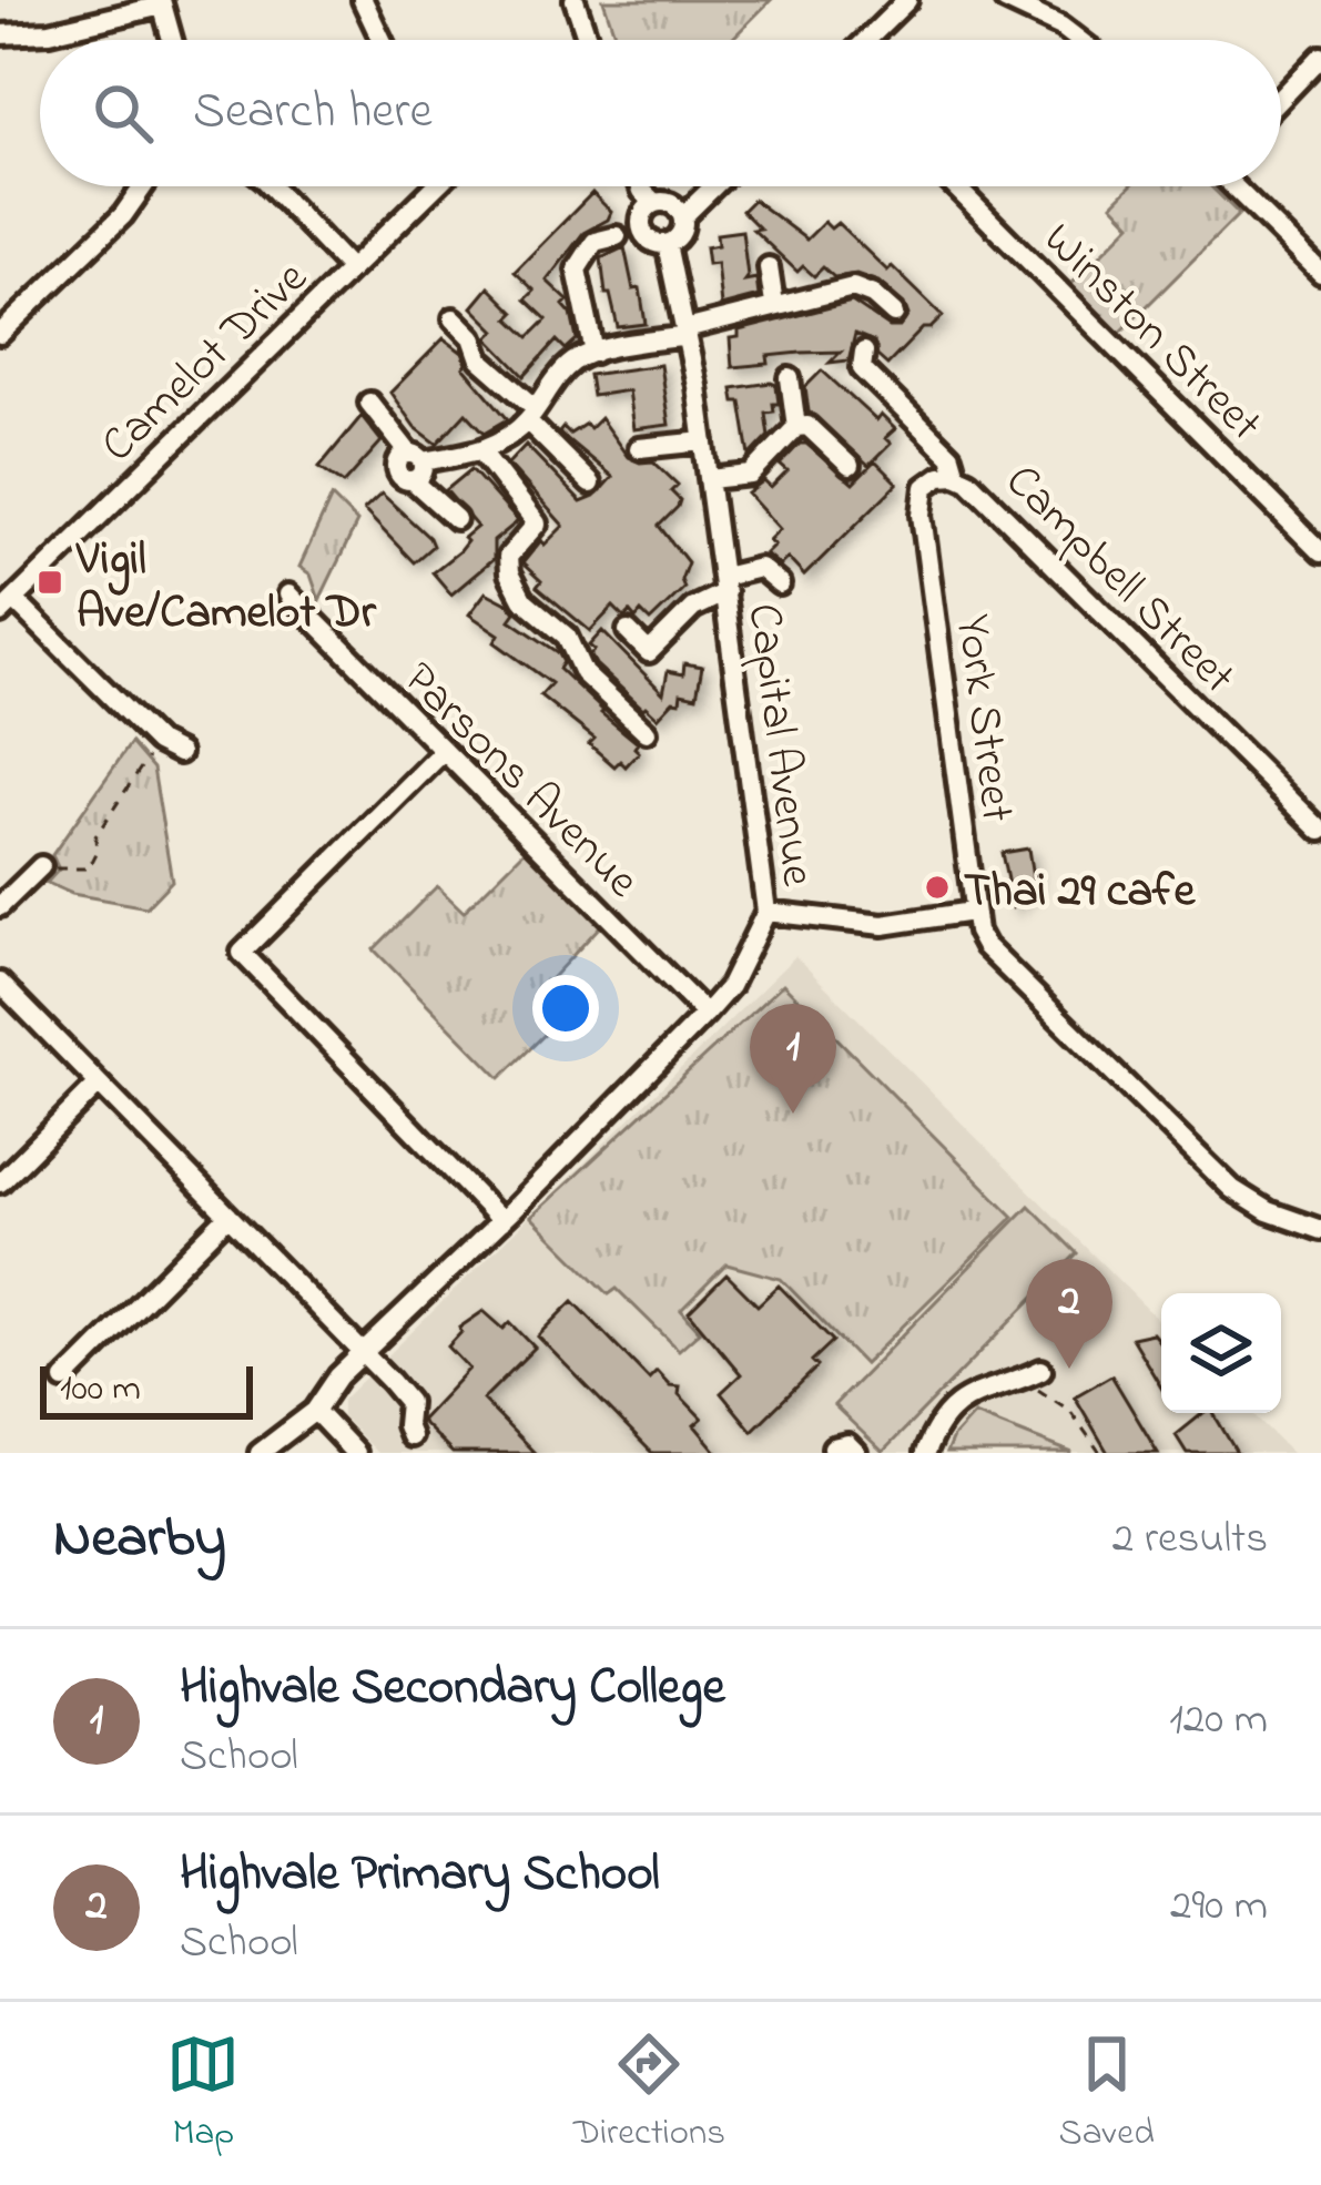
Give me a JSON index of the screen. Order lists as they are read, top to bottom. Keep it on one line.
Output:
{"streets":{"street":["Winston Street","Camelot Drive","Campbell Street","York Street","Capital Avenue","Parsons Avenue"]},"crossings":[["Campbell Street","York Street"],["Capital Avenue","Parsons Avenue"]],"places":{"transit":["Vigil Ave/Camelot Dr"],"other":["Thai 29 cafe"]},"scale_bar":"100 m","page":{"search":"Search here","pins":["1","2"],"scale":"100 m","heading":["Nearby","2 results"],"list":[{"mark":"1","name":"Highvale Secondary College","note":"School","value":"120 m"},{"mark":"2","name":"Highvale Primary School","note":"School","value":"290 m"}],"nav":["Map","Directions","Saved"]}}
